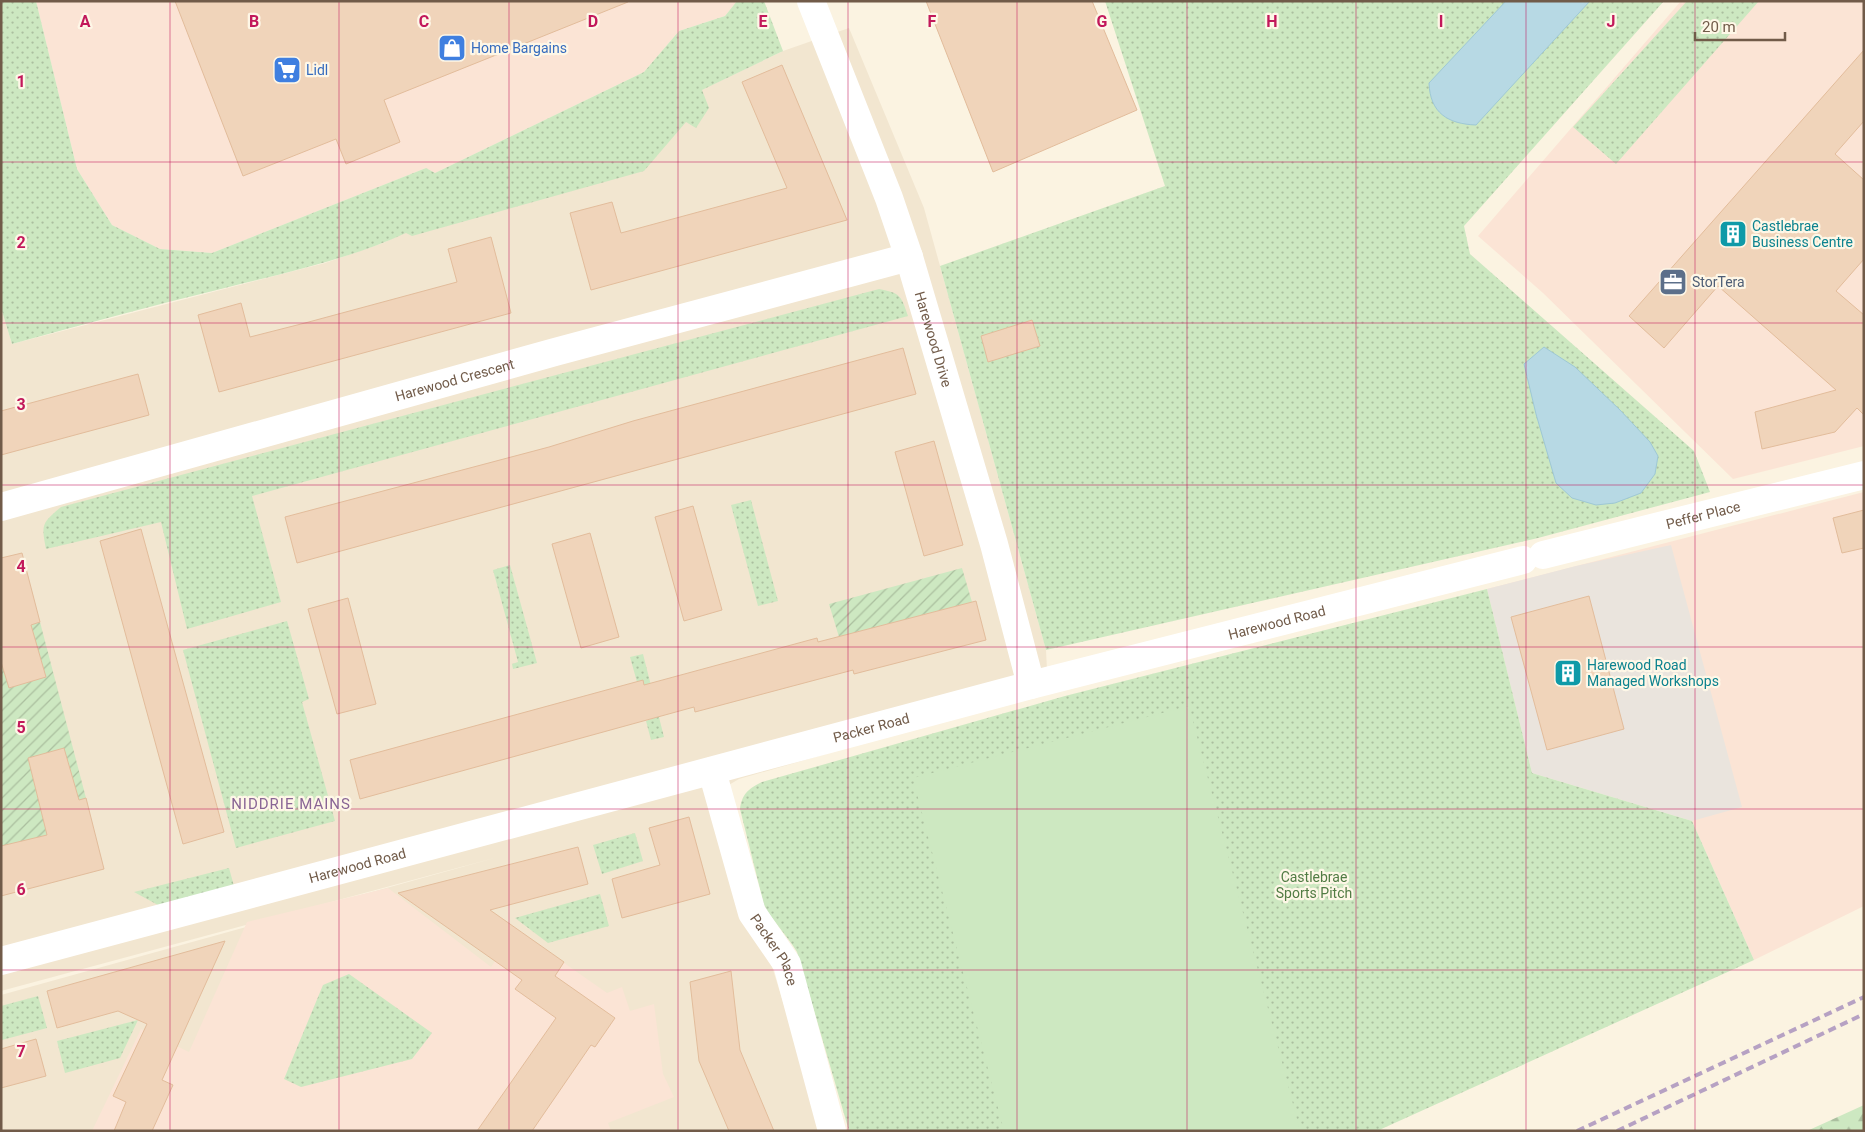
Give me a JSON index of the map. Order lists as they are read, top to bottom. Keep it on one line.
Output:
{"streets":{"street":["Harewood Drive","Harewood Crescent","Peffer Place","Harewood Road","Packer Road","Packer Place"]},"crossings":[["Harewood Drive","Harewood Crescent"],["Harewood Drive","Harewood Road"],["Harewood Drive","Packer Road"],["Peffer Place","Harewood Road"],["Harewood Road","Packer Road"],["Harewood Road","Packer Place"],["Packer Road","Packer Place"]],"districts":["NIDDRIE MAINS"],"parks":["Castlebrae Sports Pitch"],"places":{"shop":["Home Bargains"],"supermarket":["Lidl"],"building":["Castlebrae Business Centre","Harewood Road Managed Workshops"],"office":["StorTera"]},"scale_bar":"20 m","grid":{"columns":["A","B","C","D","E","F","G","H","I","J"],"rows":["1","2","3","4","5","6","7"]}}
